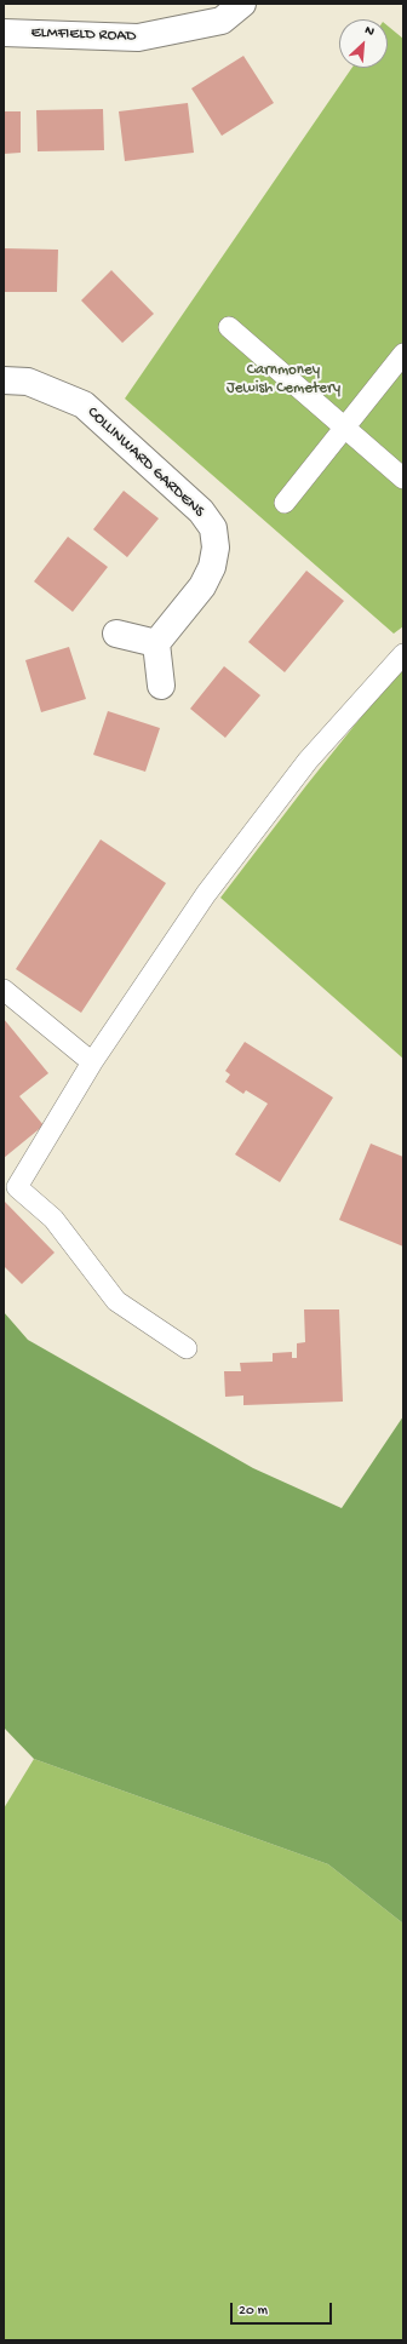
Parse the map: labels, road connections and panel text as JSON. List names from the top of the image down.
{
  "streets": {
    "street": ["ELMFIELD ROAD", "COLLINWARD GARDENS"]
  },
  "parks": ["Carnmoney Jewish Cemetery"],
  "scale_bar": "20 m",
  "north": "top right"
}
